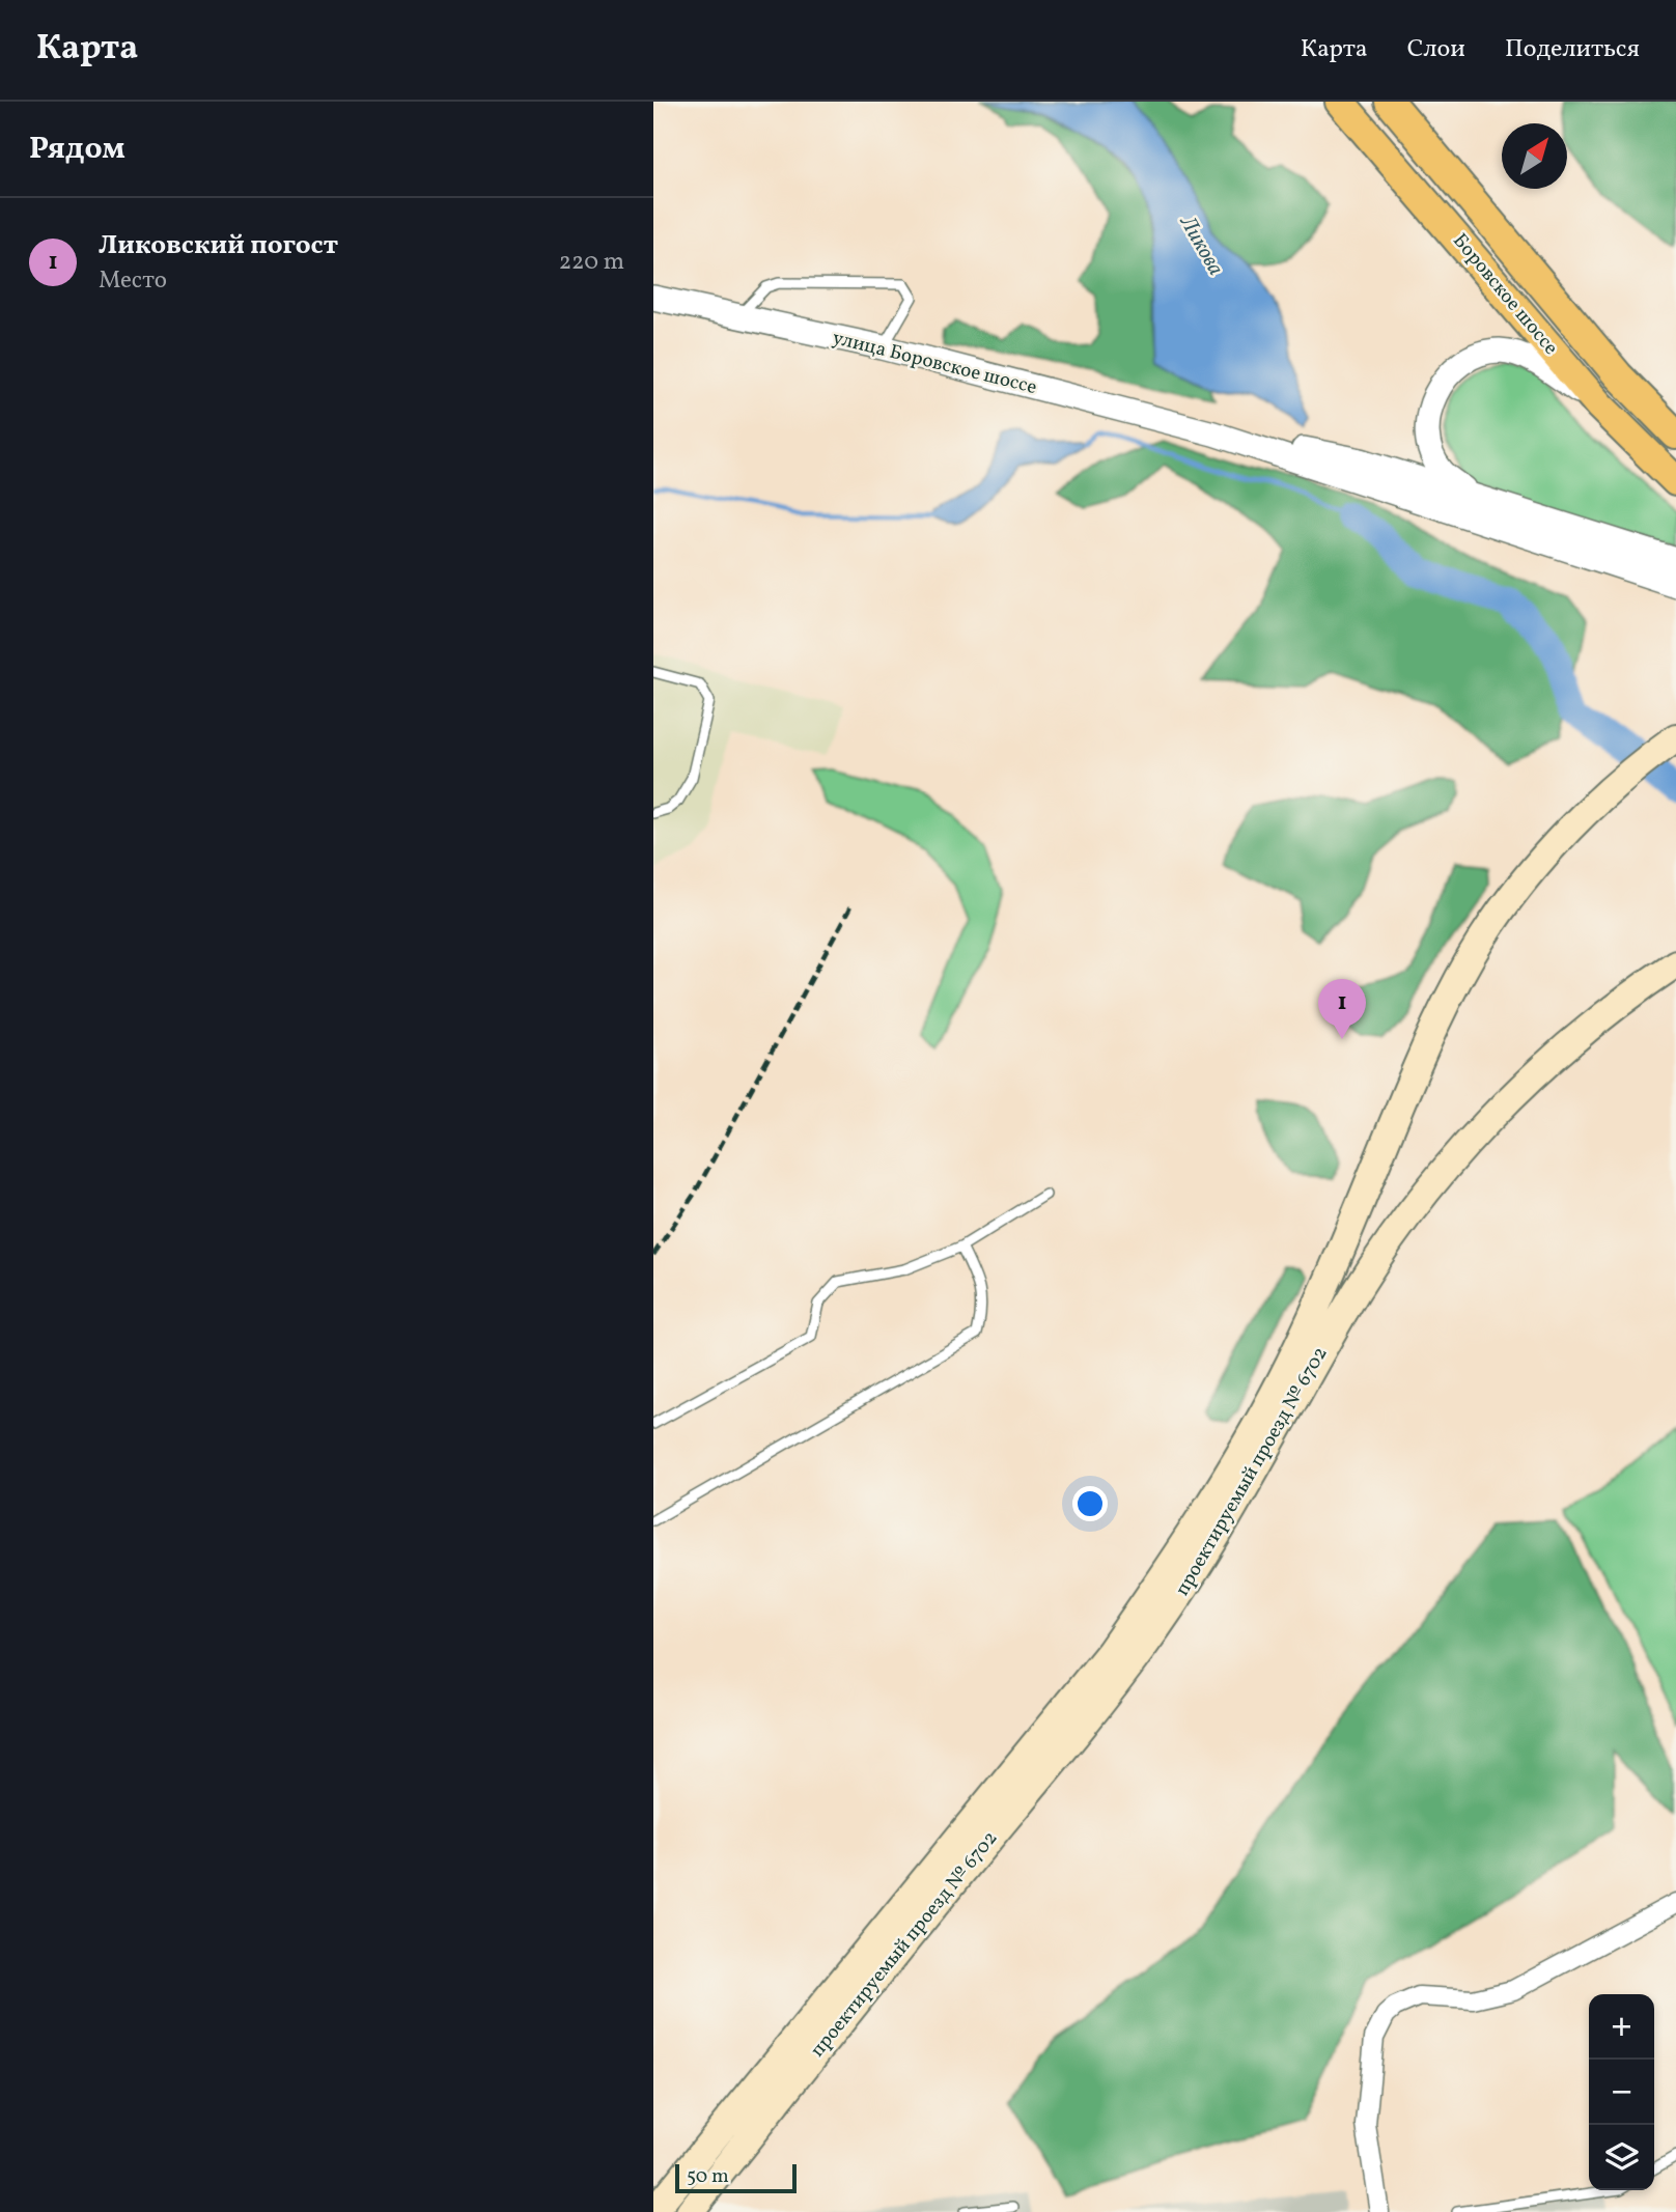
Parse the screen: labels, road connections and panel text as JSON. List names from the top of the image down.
{
  "streets": {
    "main road": ["Боровское шоссе", "проектируемый проезд № 6702"],
    "street": ["улица Боровское шоссе"]
  },
  "water": ["Ликова"],
  "scale_bar": "50 m",
  "north": "top right",
  "page": {
    "header": "Карта",
    "nav": ["Карта", "Слои", "Поделиться"],
    "heading": "Рядом",
    "list": [
      {
        "mark": "1",
        "name": "Ликовский погост",
        "note": "Место",
        "value": "220 m"
      }
    ],
    "pins": "1",
    "map_buttons": ["+", "−"],
    "scale": "50 m"
  }
}
